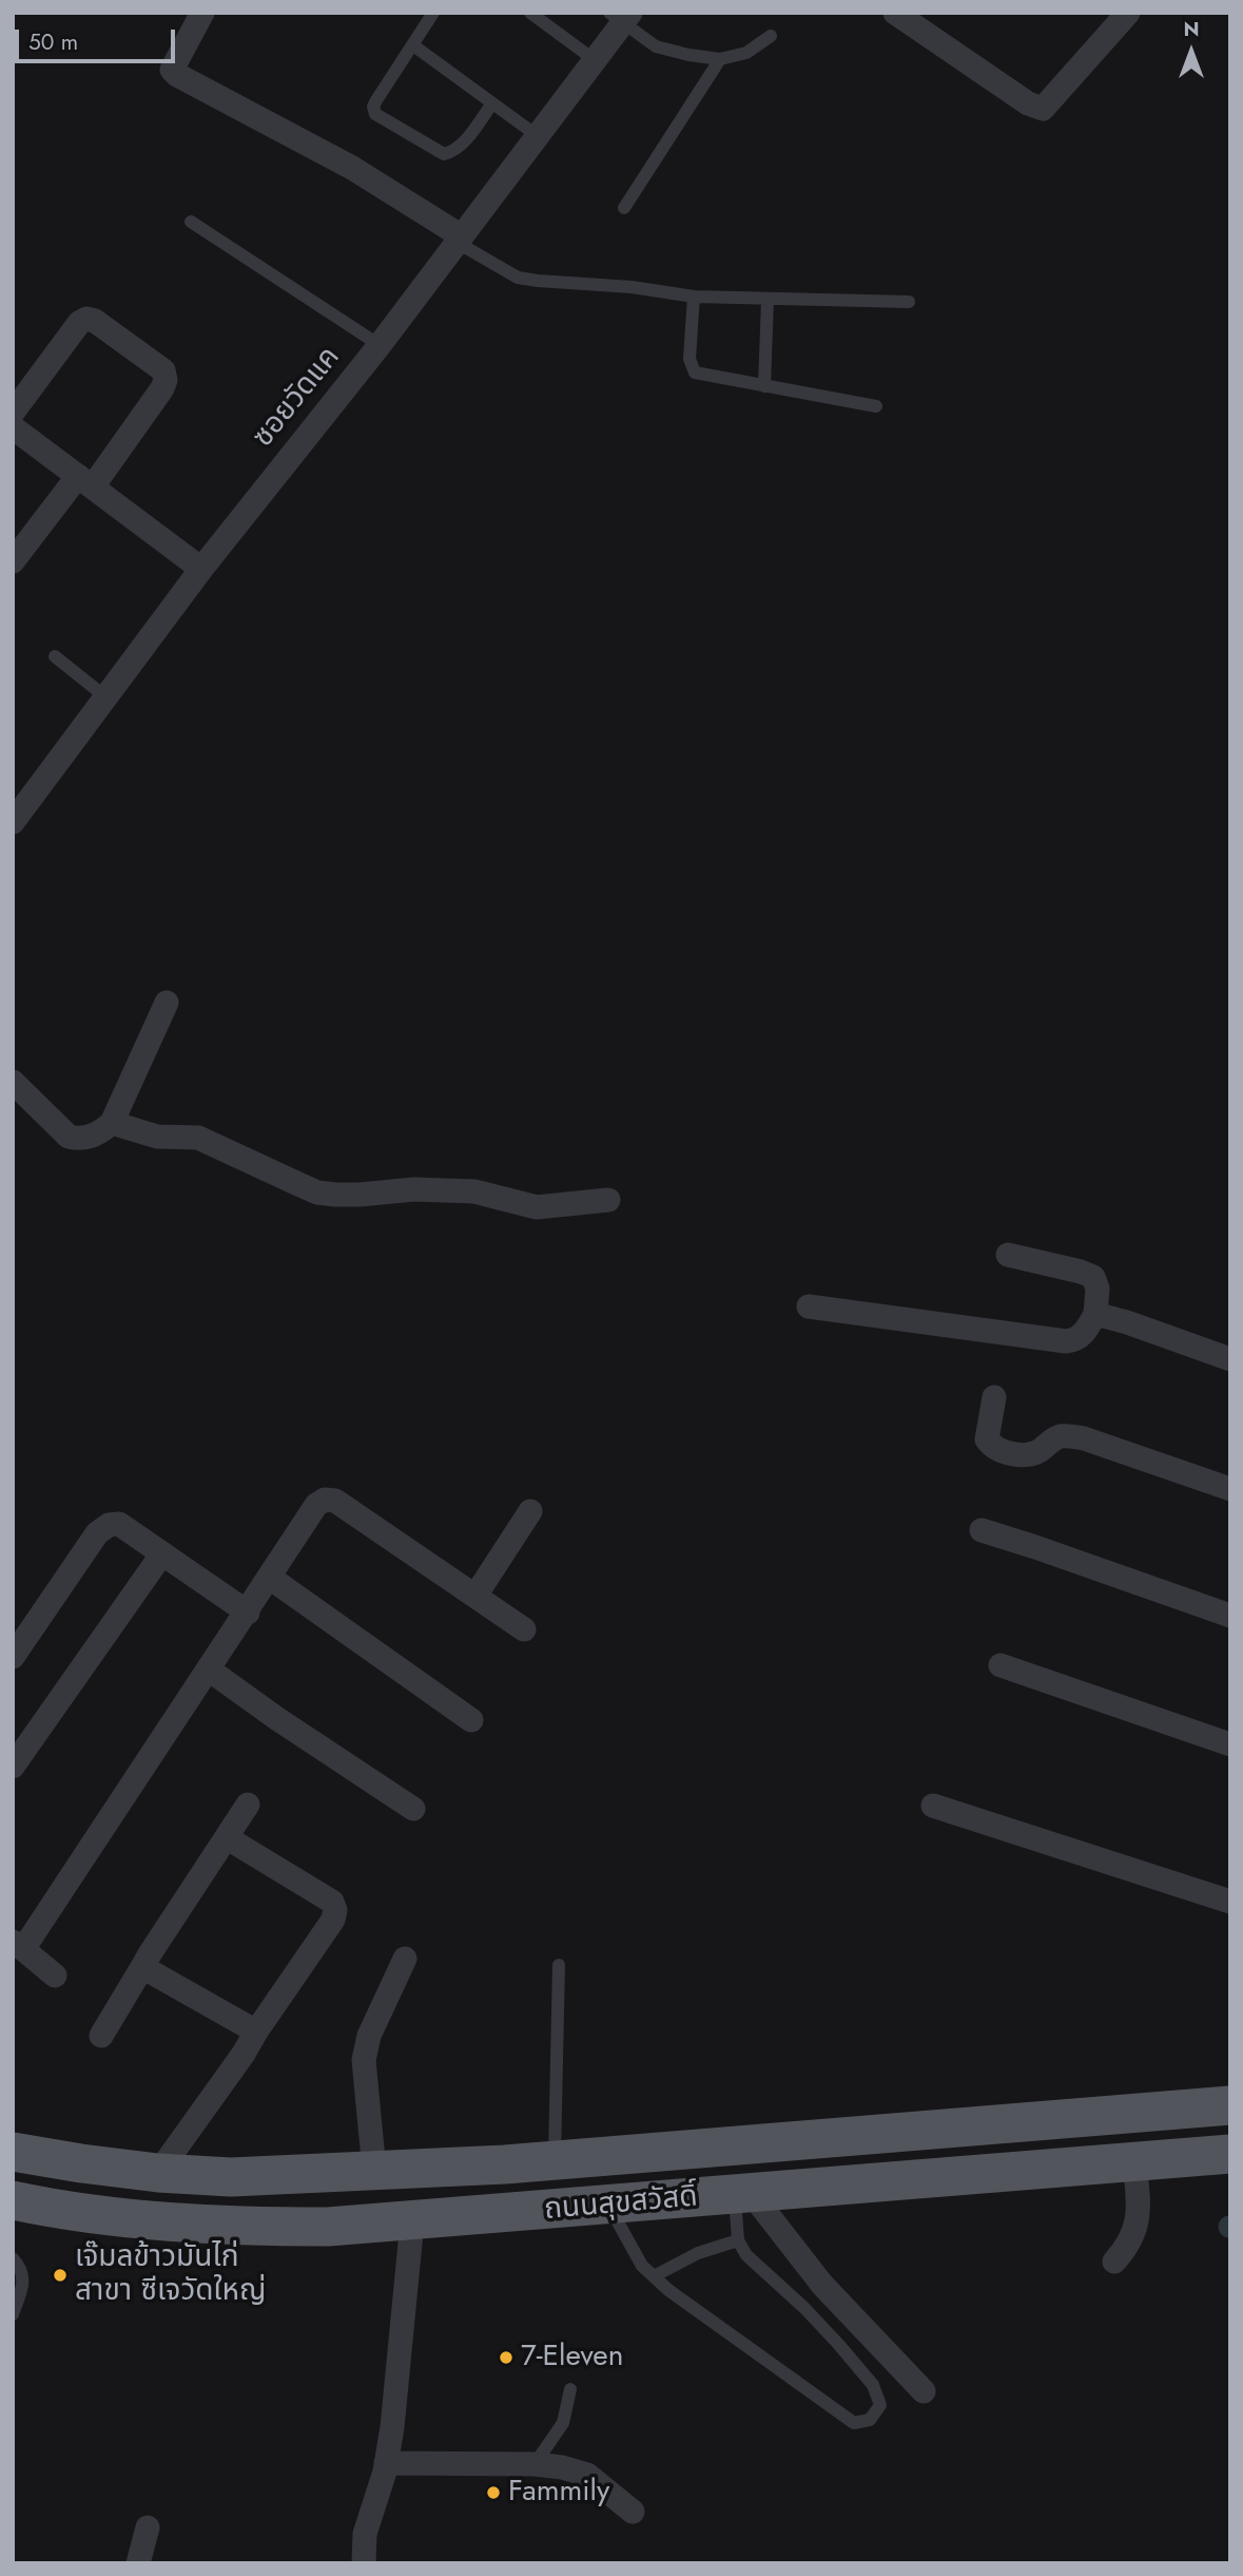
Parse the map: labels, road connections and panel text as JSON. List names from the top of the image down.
{
  "streets": {
    "main road": ["ถนนสุขสวัสดิ์"],
    "street": ["ซอยวัดแค"]
  },
  "places": ["เจ๊มลข้าวมันไก่ สาขา ซีเจวัดใหญ่", "7-Eleven", "Fammily"],
  "scale_bar": "50 m",
  "north": "top"
}
